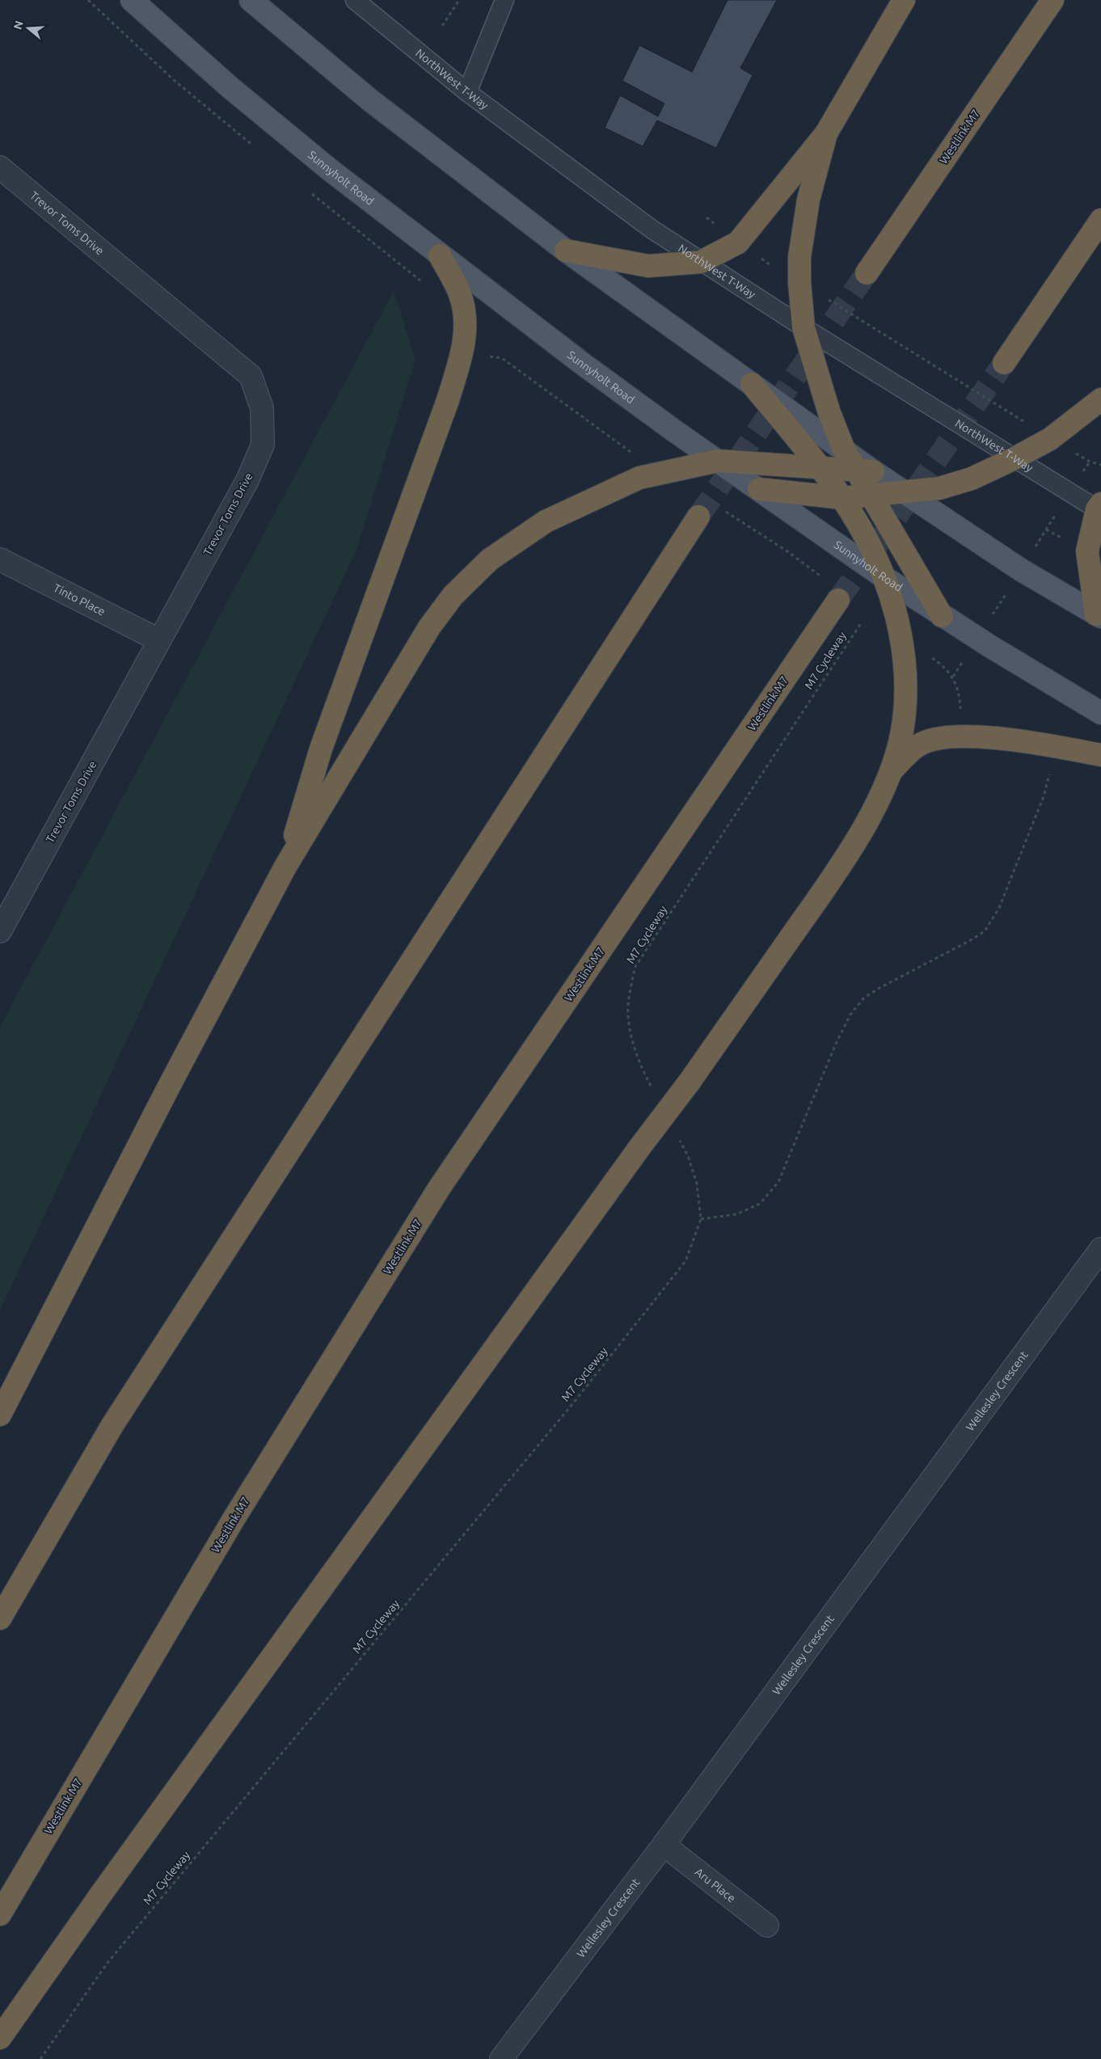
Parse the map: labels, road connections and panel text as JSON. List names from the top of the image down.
{
  "streets": {
    "highway": ["Westlink M7"],
    "main road": ["Sunnyholt Road"],
    "street": [
      "Trevor Toms Drive",
      "Tinto Place",
      "Wellesley Crescent",
      "Aru Place"
    ],
    "lane": ["NorthWest T-Way"],
    "path": ["M7 Cycleway"]
  },
  "crossings": [
    ["Trevor Toms Drive", "Tinto Place"],
    ["Wellesley Crescent", "Aru Place"]
  ],
  "north": "left"
}
